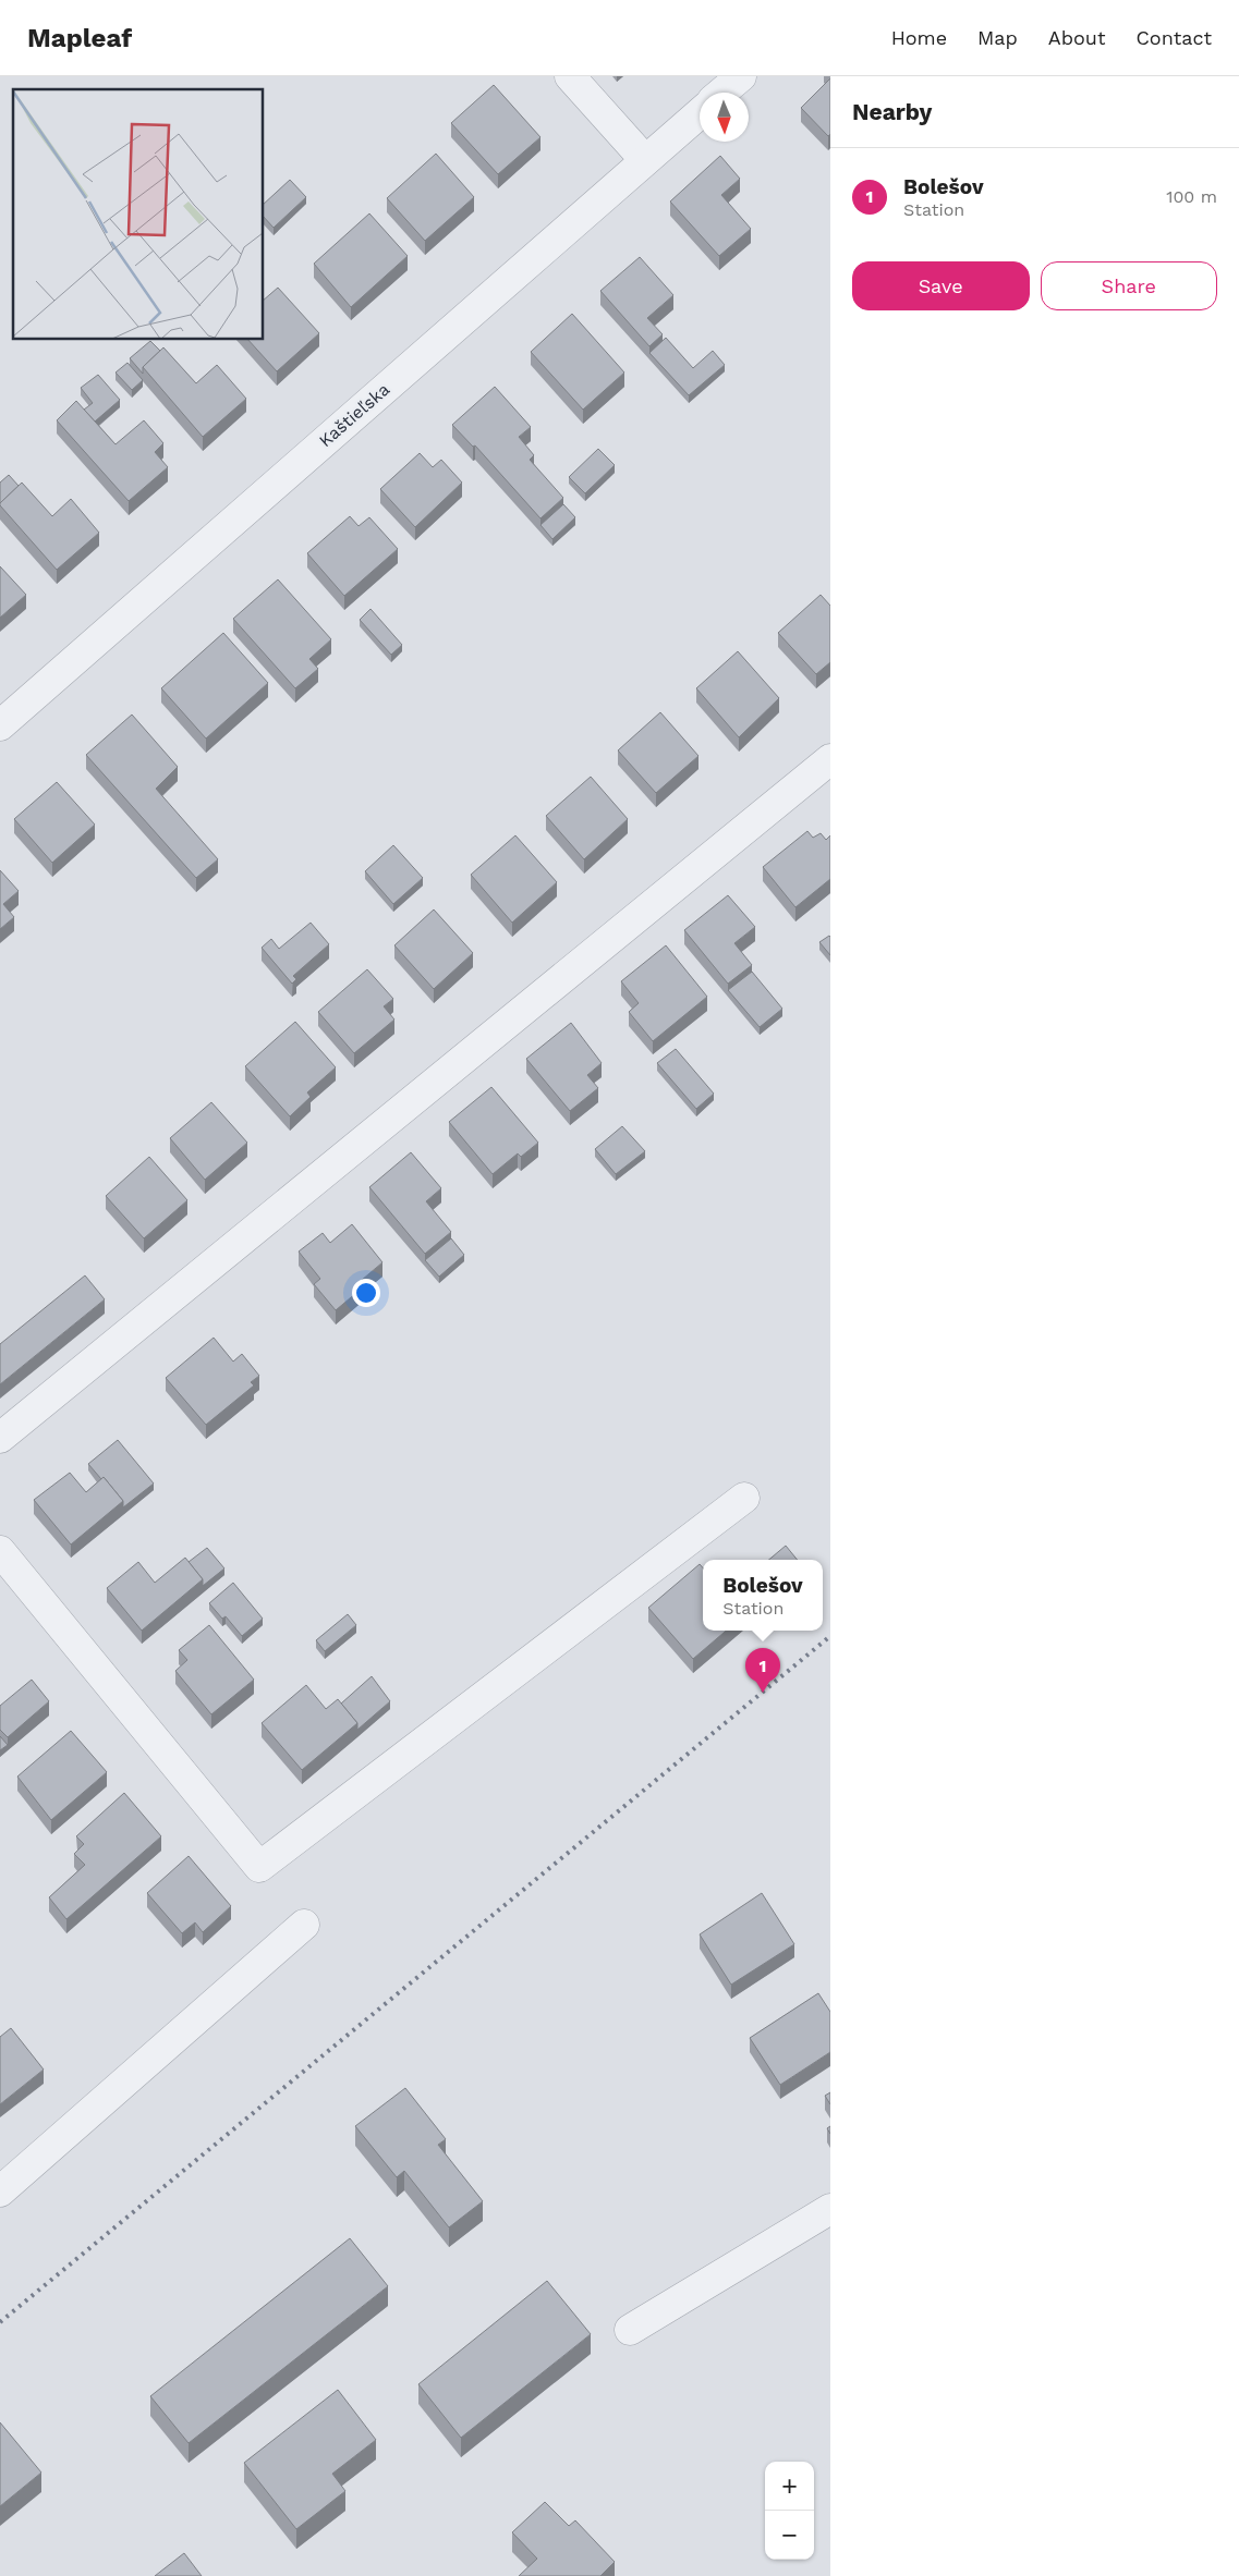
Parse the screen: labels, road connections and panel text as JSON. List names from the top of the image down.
{
  "streets": {
    "street": ["Kaštieľska"]
  },
  "north": "bottom",
  "page": {
    "header": "Mapleaf",
    "nav": [
      "Home",
      "Map",
      "About",
      "Contact"
    ],
    "heading": "Nearby",
    "list": [
      {
        "mark": "1",
        "name": "Bolešov",
        "note": "Station",
        "value": "100 m"
      }
    ],
    "buttons": ["Save", "Share"],
    "popup": ["Bolešov", "Station"],
    "pins": "1",
    "map_buttons": ["+", "−"]
  }
}
